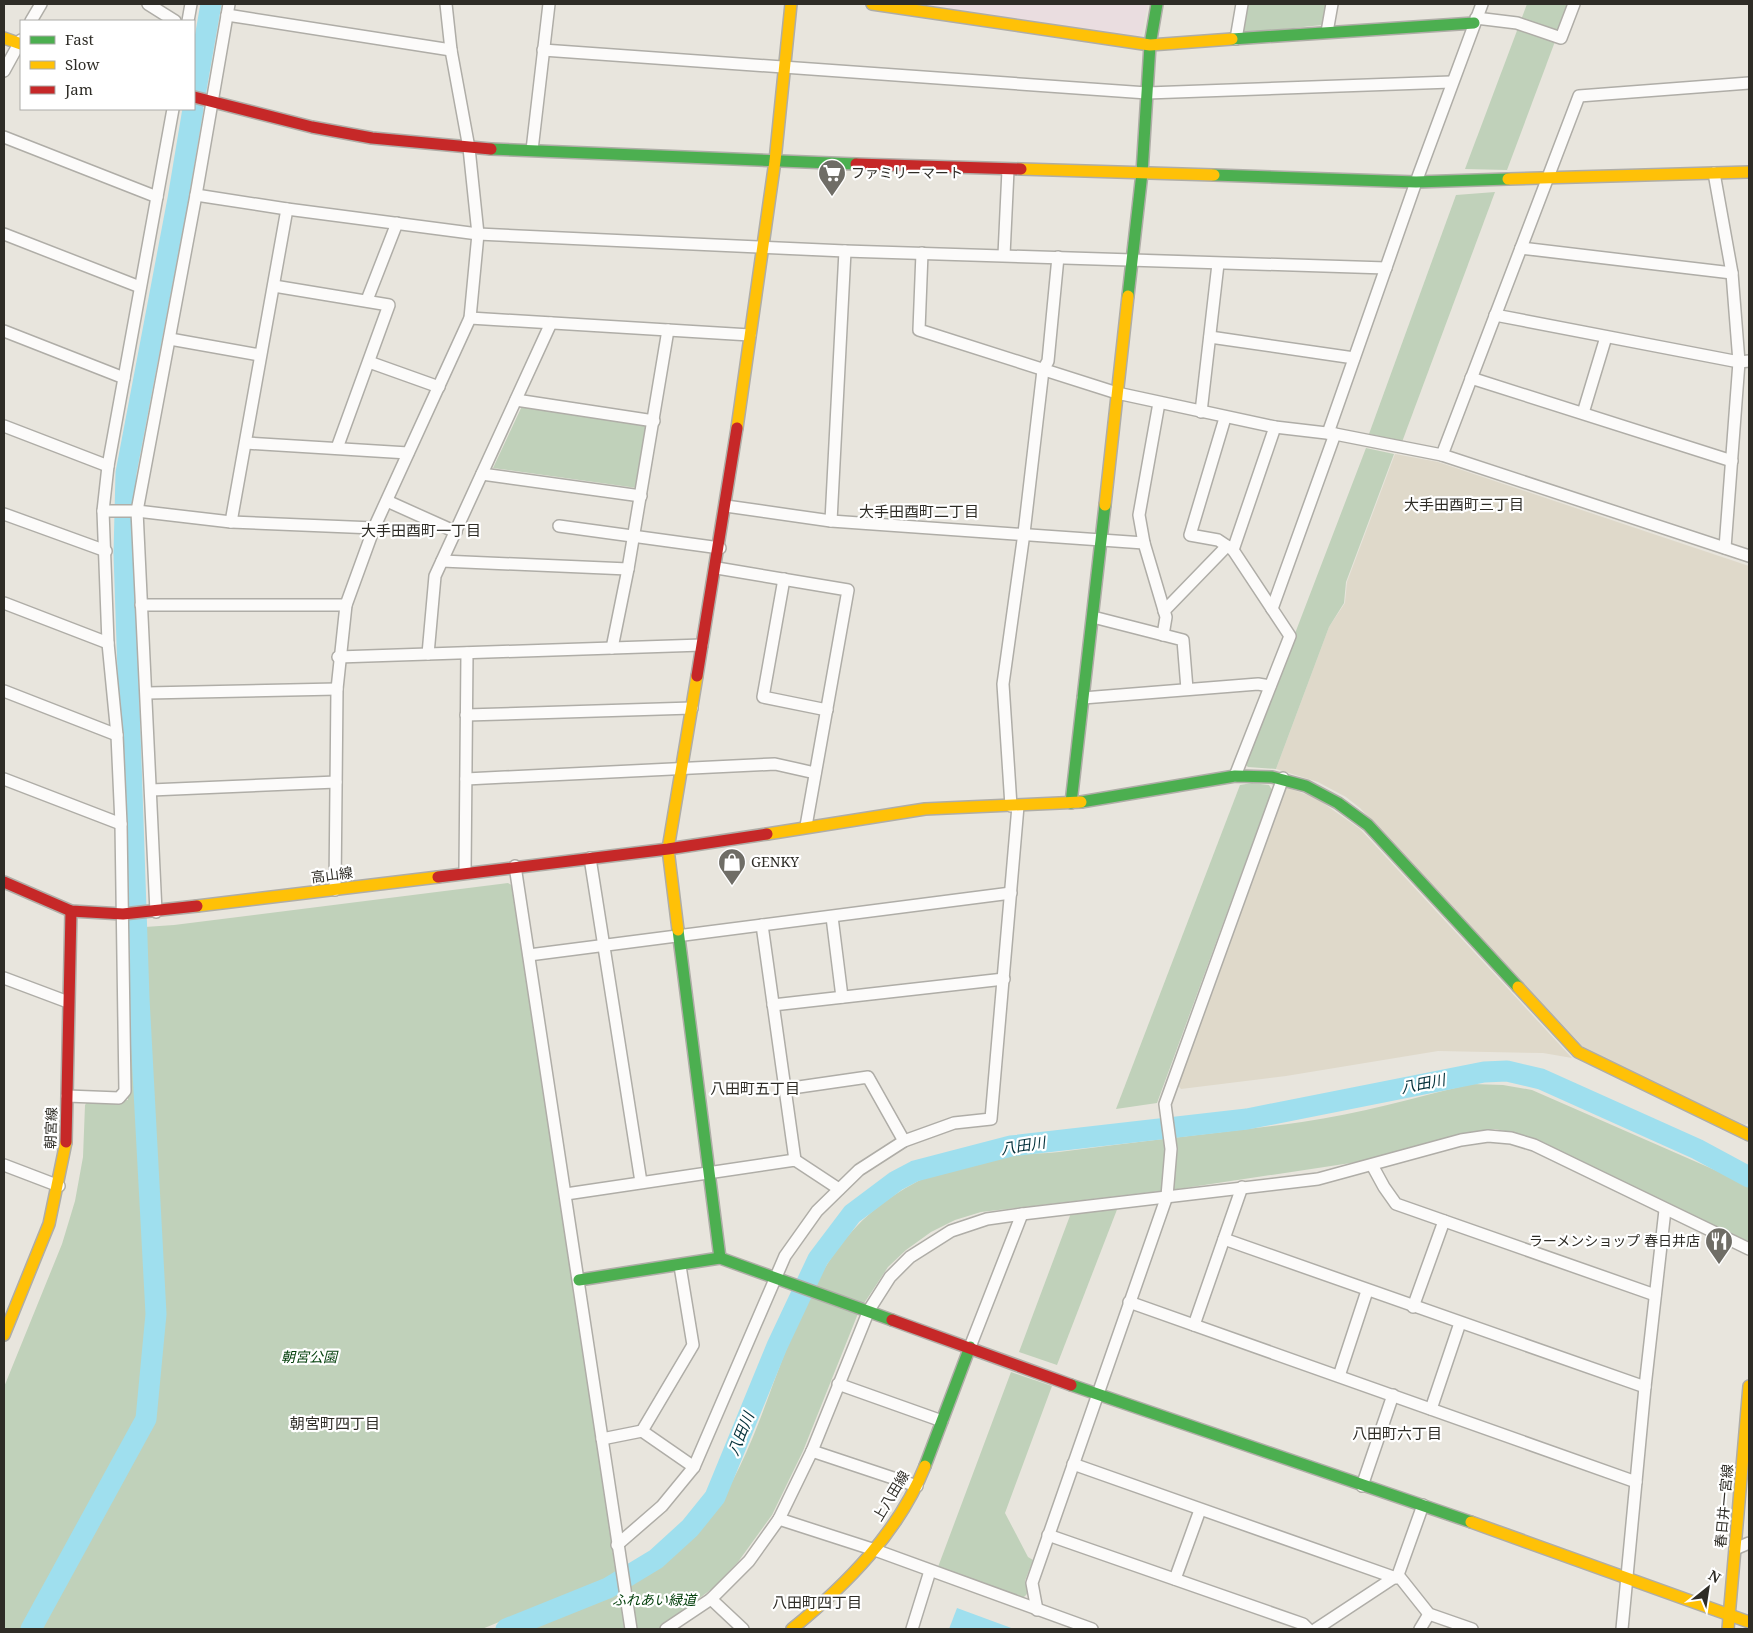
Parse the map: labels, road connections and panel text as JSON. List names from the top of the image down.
{
  "streets": {
    "street": [
      "高山線",
      "朝宮線",
      "上八田線",
      "春日井一宮線"
    ]
  },
  "crossings": [
    ["高山線", "朝宮線"]
  ],
  "districts": [
    "大手田酉町三丁目",
    "大手田酉町二丁目",
    "大手田酉町一丁目",
    "八田町五丁目",
    "朝宮町四丁目",
    "八田町六丁目",
    "八田町四丁目"
  ],
  "water": ["八田川"],
  "parks": ["朝宮公園", "ふれあい緑道"],
  "places": {
    "supermarket": ["ファミリーマート"],
    "shop": ["GENKY"],
    "restaurant": ["ラーメンショップ 春日井店"]
  },
  "legend": ["Fast", "Slow", "Jam"],
  "north": "top right"
}
